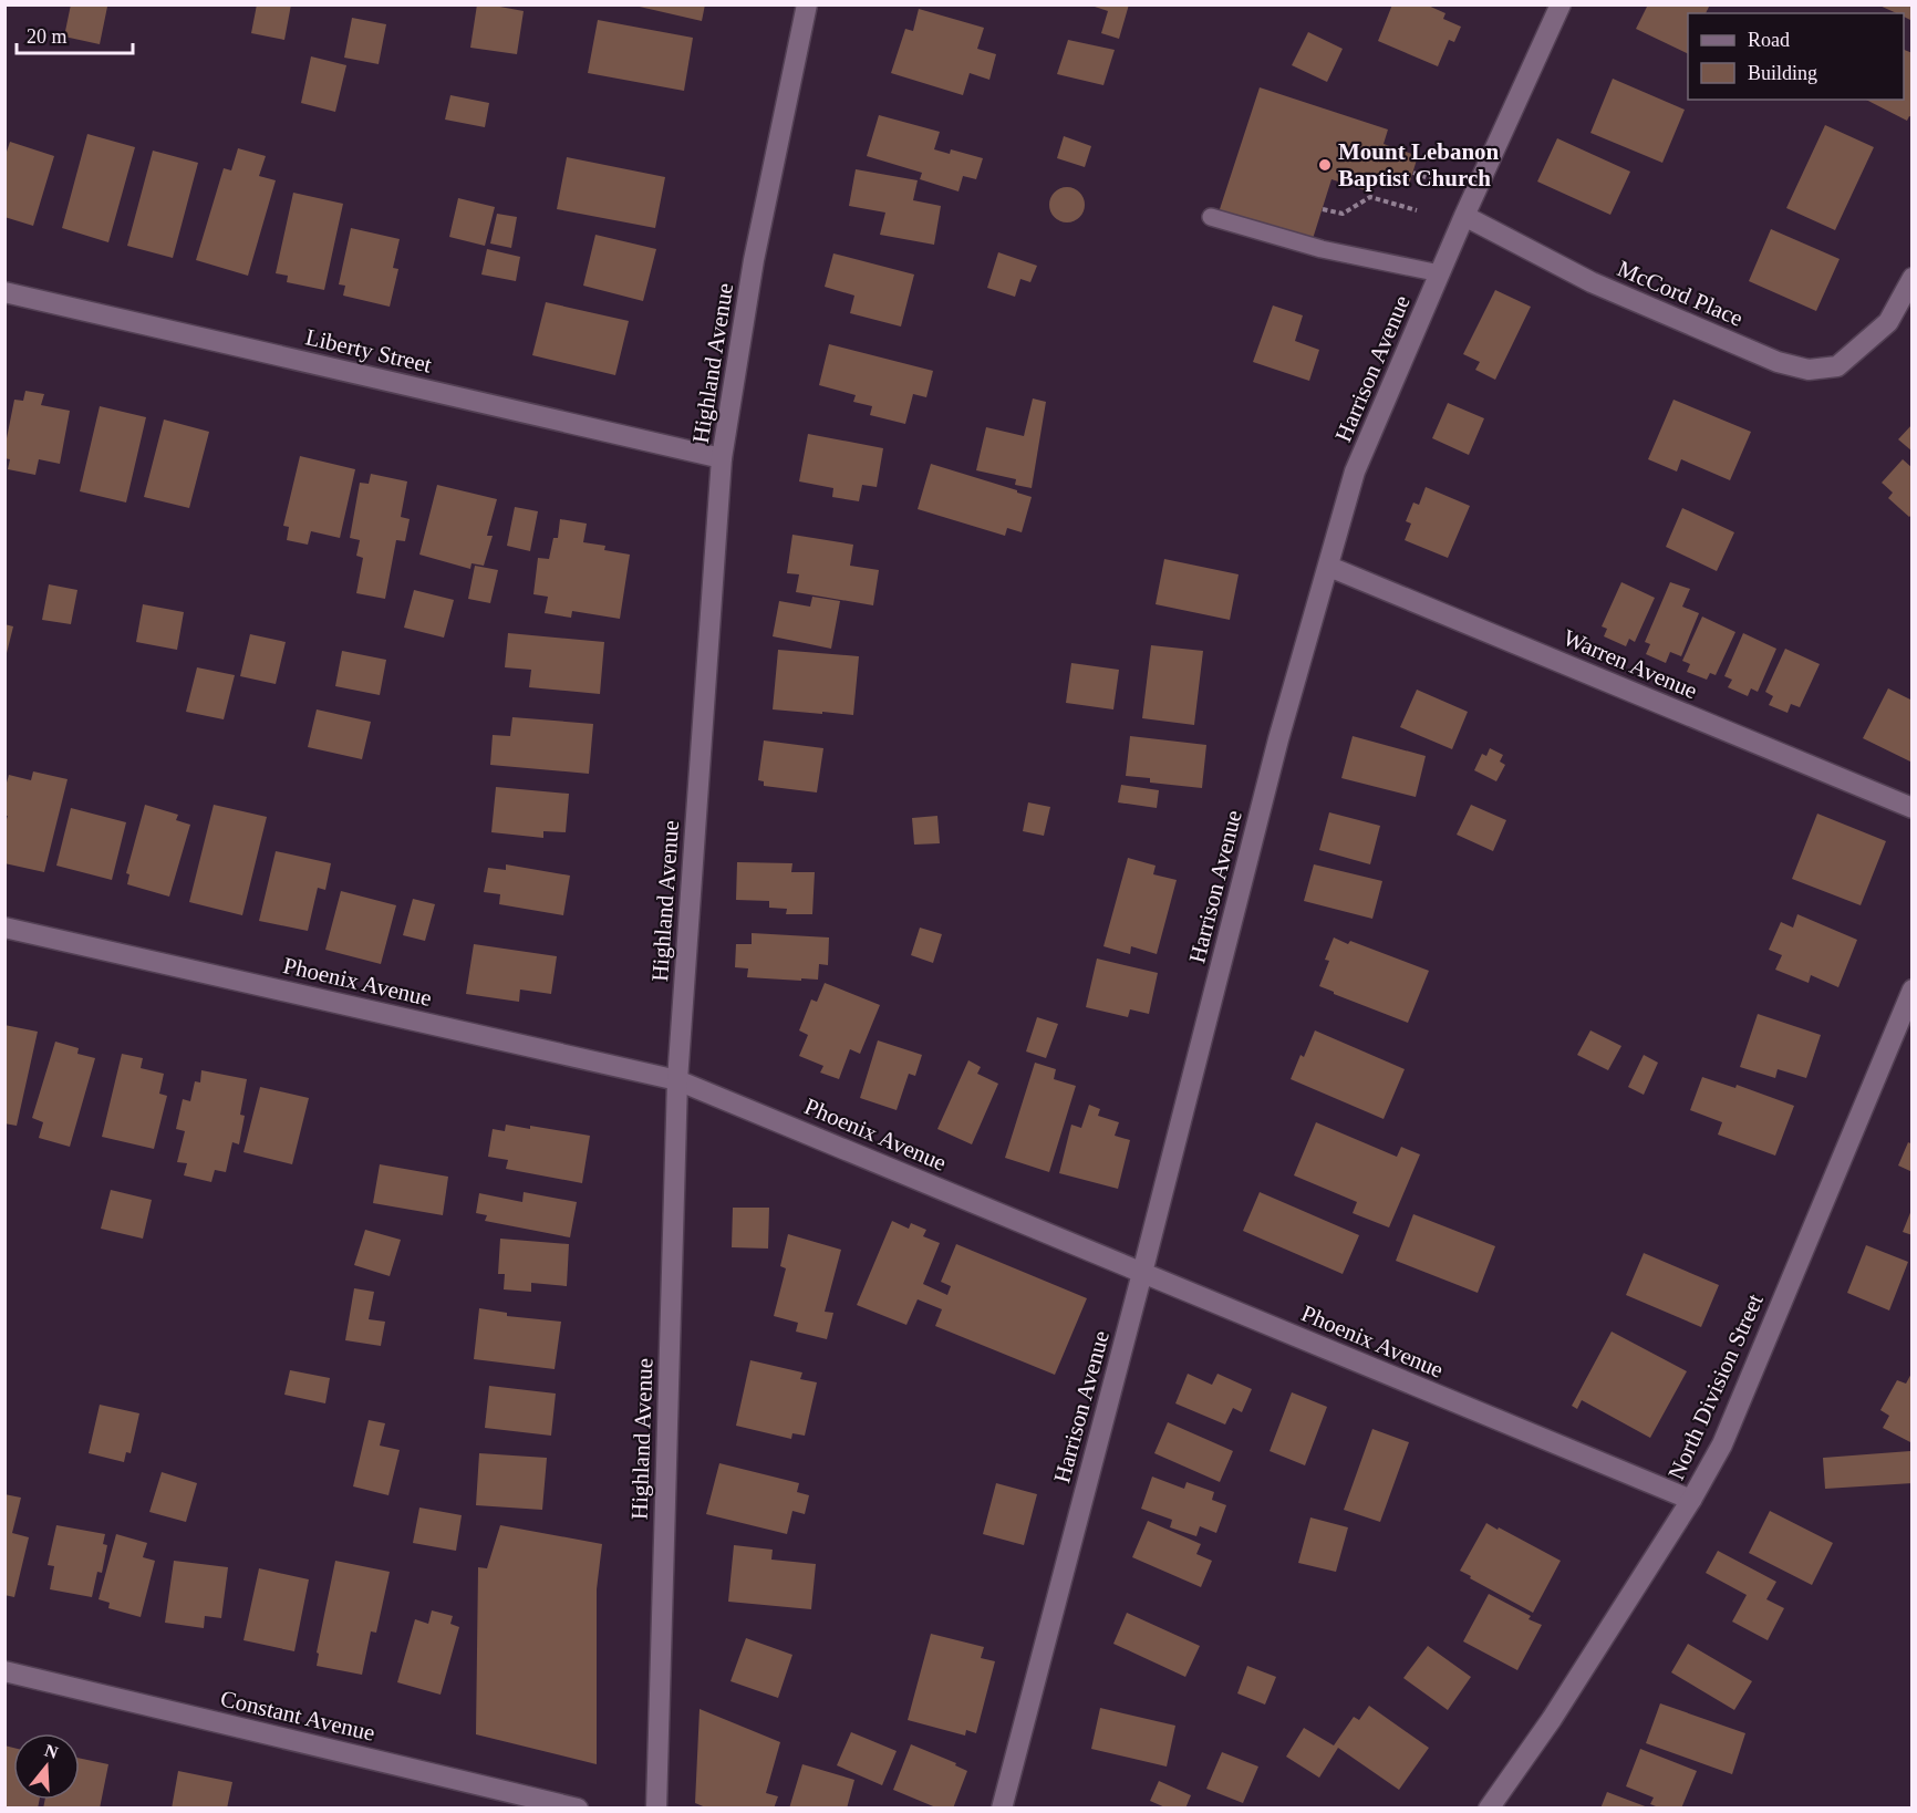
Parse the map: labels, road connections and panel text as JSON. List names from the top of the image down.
{
  "streets": {
    "street": [
      "McCord Place",
      "Liberty Street",
      "Highland Avenue",
      "Harrison Avenue",
      "Warren Avenue",
      "Phoenix Avenue",
      "North Division Street",
      "Constant Avenue"
    ]
  },
  "crossings": [
    ["McCord Place", "Harrison Avenue"],
    ["Liberty Street", "Highland Avenue"],
    ["Highland Avenue", "Phoenix Avenue"],
    ["Harrison Avenue", "Warren Avenue"],
    ["Harrison Avenue", "Phoenix Avenue"],
    ["Phoenix Avenue", "North Division Street"]
  ],
  "places": ["Mount Lebanon Baptist Church"],
  "legend": ["Road", "Building"],
  "scale_bar": "20 m",
  "north": "top"
}
